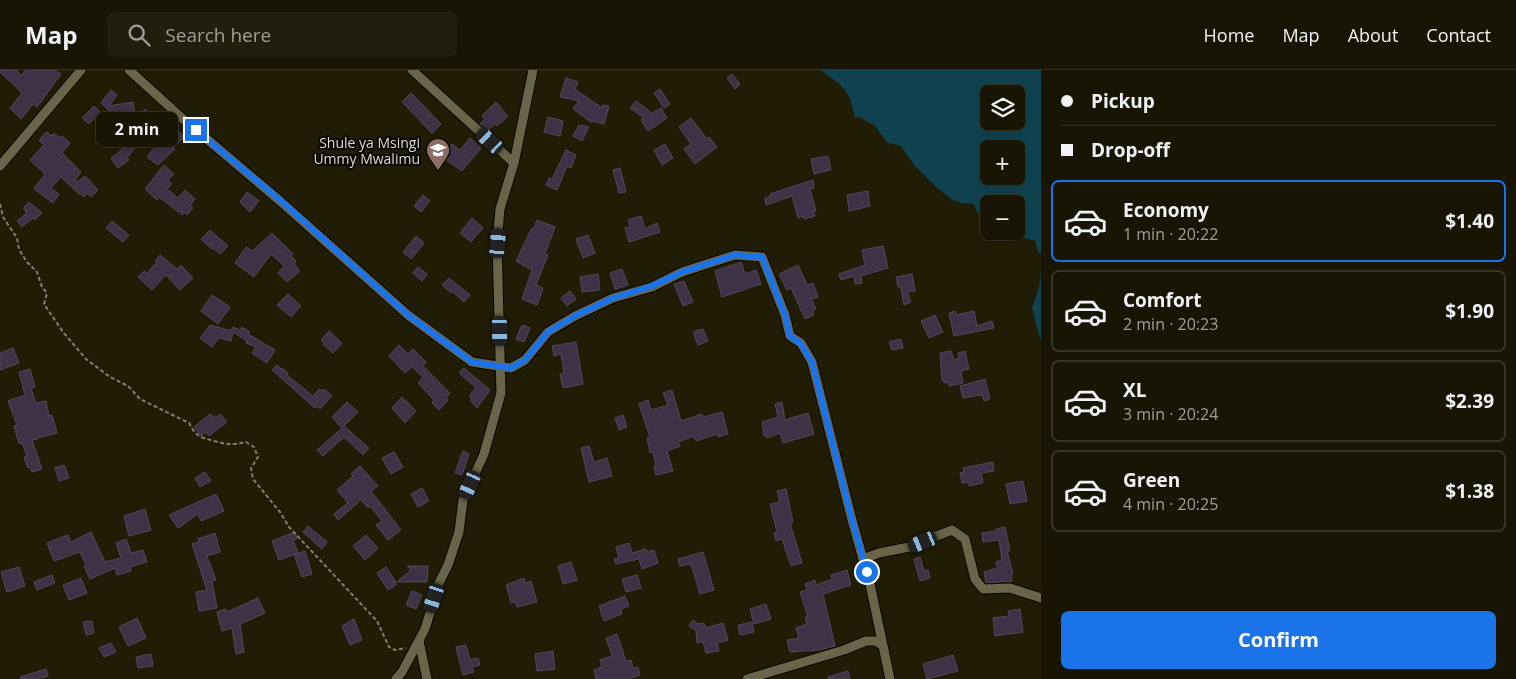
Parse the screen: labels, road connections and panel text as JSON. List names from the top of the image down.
{
  "places": {
    "school or university": ["Shule ya Msingi Ummy Mwalimu"]
  },
  "page": {
    "header": "Map",
    "search": "Search here",
    "nav": [
      "Home",
      "Map",
      "About",
      "Contact"
    ],
    "banner": ["Pickup", "Drop-off"],
    "map_buttons": ["+", "−"],
    "bubble": "2 min",
    "list": [
      {
        "name": "Economy",
        "note": "1 min · 20:22",
        "value": "$1.40"
      },
      {
        "name": "Comfort",
        "note": "2 min · 20:23",
        "value": "$1.90"
      },
      {
        "name": "XL",
        "note": "3 min · 20:24",
        "value": "$2.39"
      },
      {
        "name": "Green",
        "note": "4 min · 20:25",
        "value": "$1.38"
      }
    ],
    "buttons": "Confirm"
  }
}
